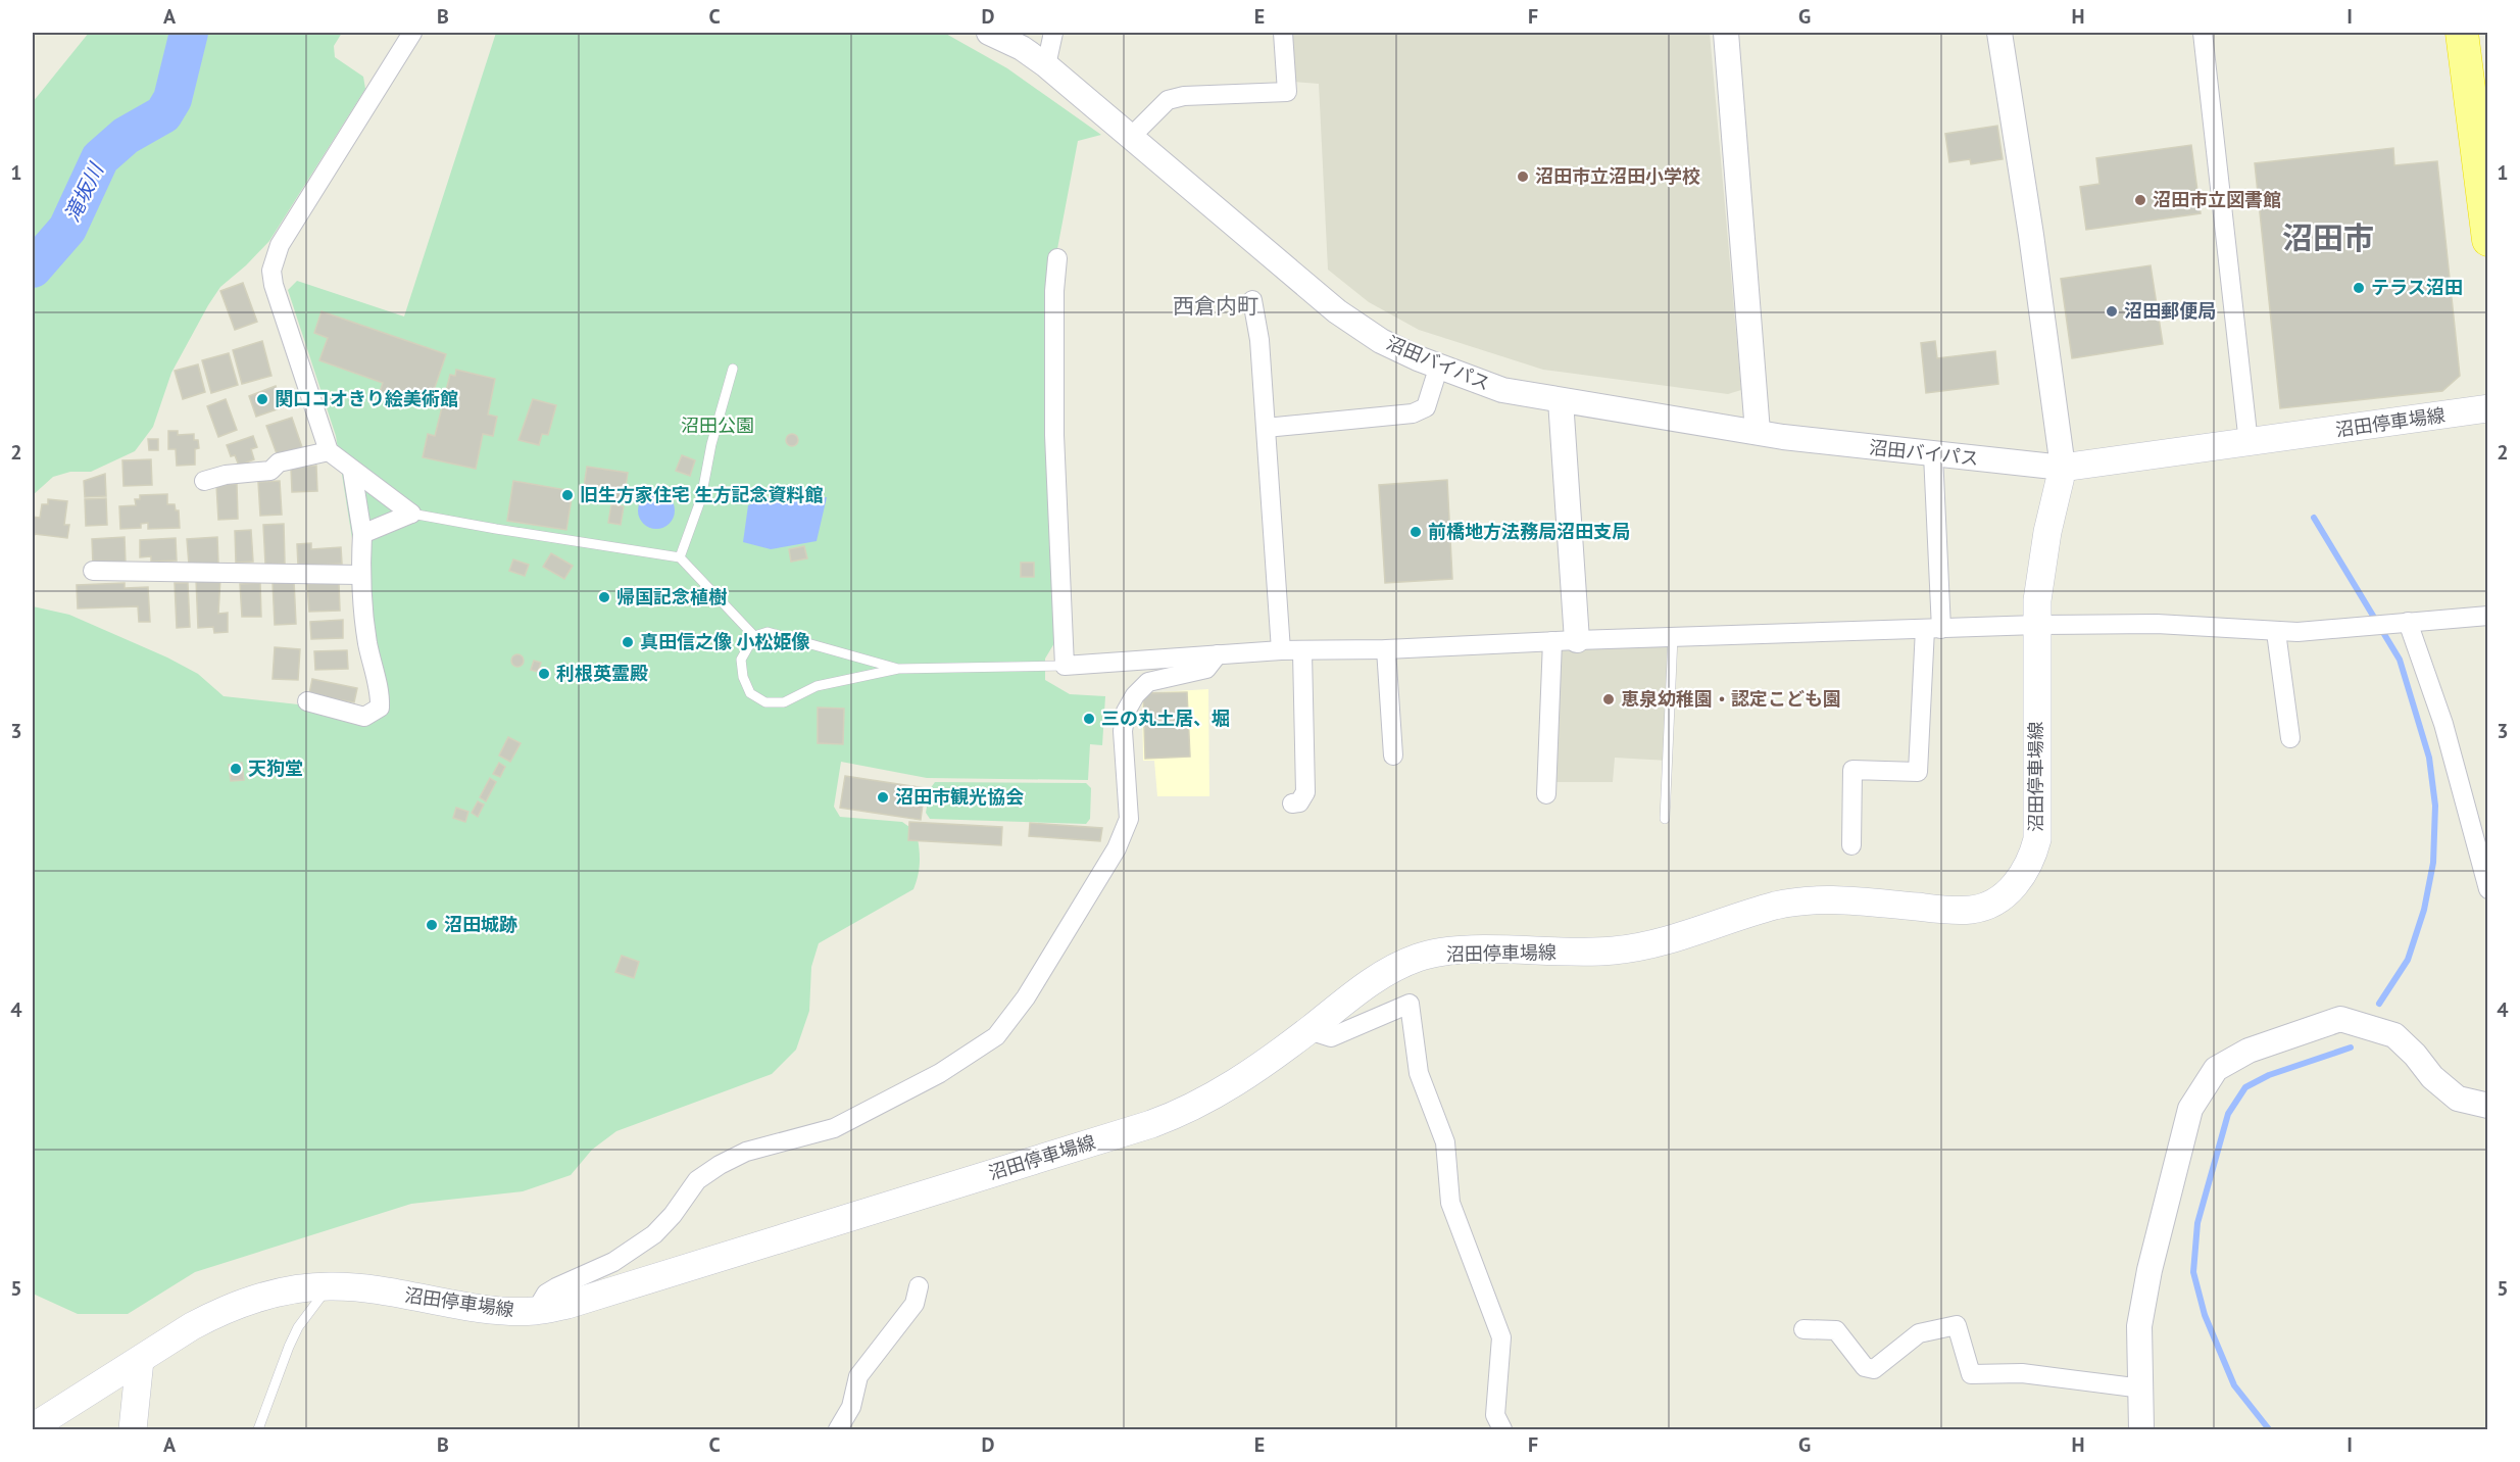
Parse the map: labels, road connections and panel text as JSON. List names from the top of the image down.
{
  "streets": {
    "main road": ["沼田停車場線"],
    "street": ["沼田バイパス"]
  },
  "crossings": [
    ["沼田バイパス", "沼田停車場線"]
  ],
  "districts": ["沼田市", "西倉内町"],
  "water": ["滝坂川"],
  "parks": ["沼田公園"],
  "places": [
    "沼田市立沼田小学校",
    "沼田市立図書館",
    "テラス沼田",
    "沼田郵便局",
    "関口コオきり絵美術館",
    "旧生方家住宅 生方記念資料館",
    "前橋地方法務局沼田支局",
    "帰国記念植樹",
    "真田信之像 小松姫像",
    "利根英霊殿",
    "恵泉幼稚園・認定こども園",
    "三の丸土居、堀",
    "天狗堂",
    "沼田市観光協会",
    "沼田城跡"
  ],
  "grid": {
    "columns": [
      "A",
      "B",
      "C",
      "D",
      "E",
      "F",
      "G",
      "H",
      "I"
    ],
    "rows": [
      "1",
      "2",
      "3",
      "4",
      "5"
    ]
  }
}
